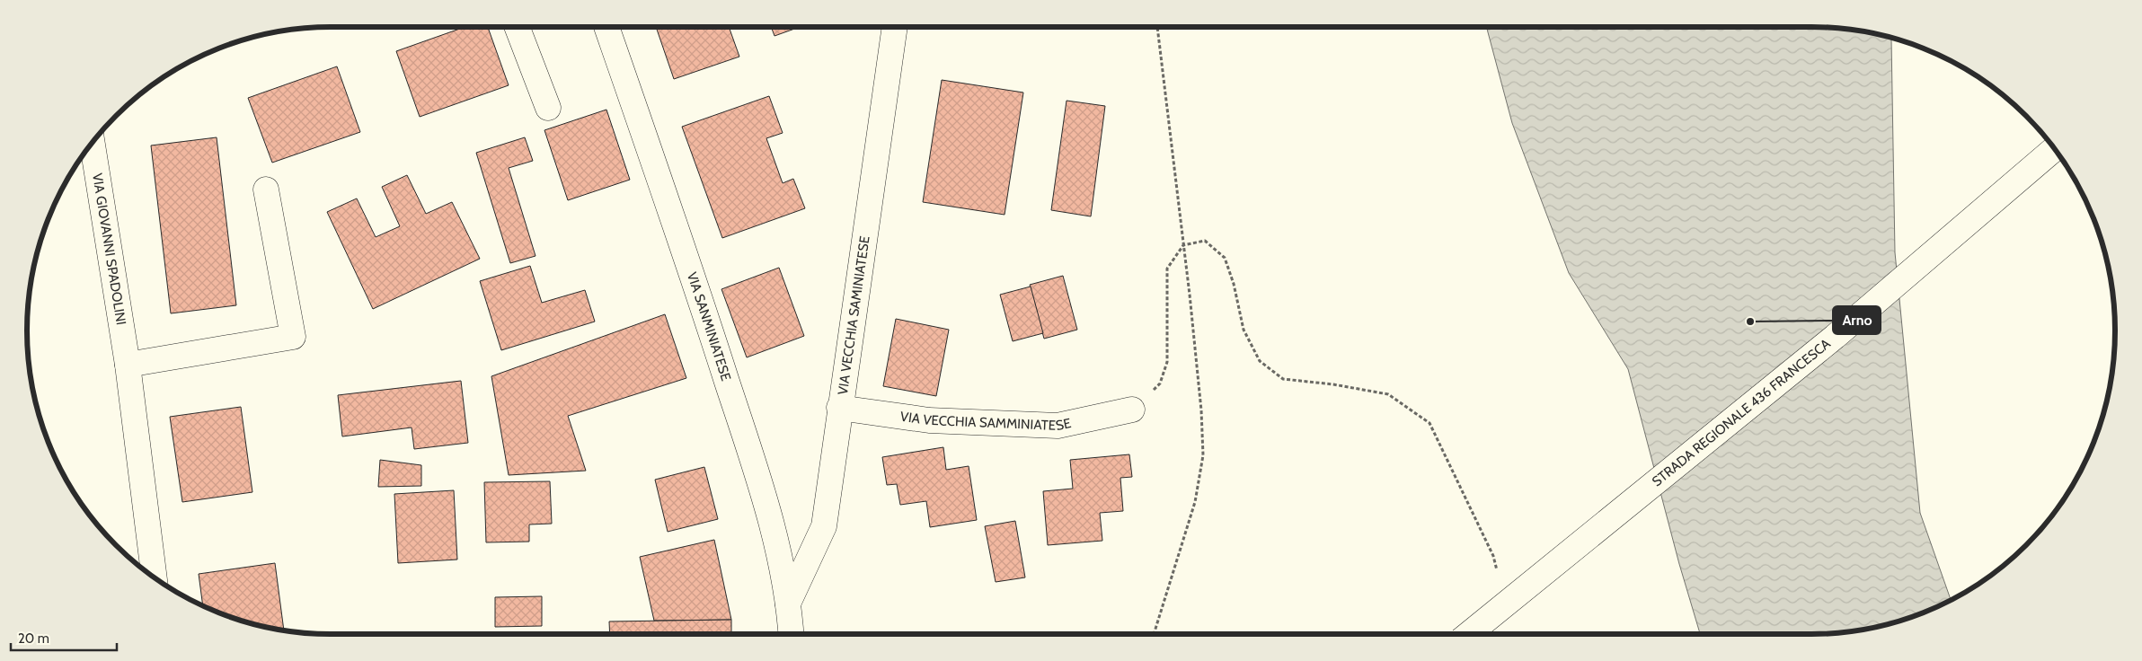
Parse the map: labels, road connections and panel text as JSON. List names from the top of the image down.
{
  "streets": {
    "street": [
      "VIA GIOVANNI SPADOLINI",
      "VIA VECCHIA SAMINIATESE",
      "VIA SANMINIATESE",
      "STRADA REGIONALE 436 FRANCESCA",
      "VIA VECCHIA SAMMINIATESE"
    ]
  },
  "crossings": [
    ["VIA VECCHIA SAMINIATESE", "VIA SANMINIATESE"],
    ["VIA VECCHIA SAMINIATESE", "VIA VECCHIA SAMMINIATESE"]
  ],
  "places": ["Arno"],
  "scale_bar": "20 m"
}
